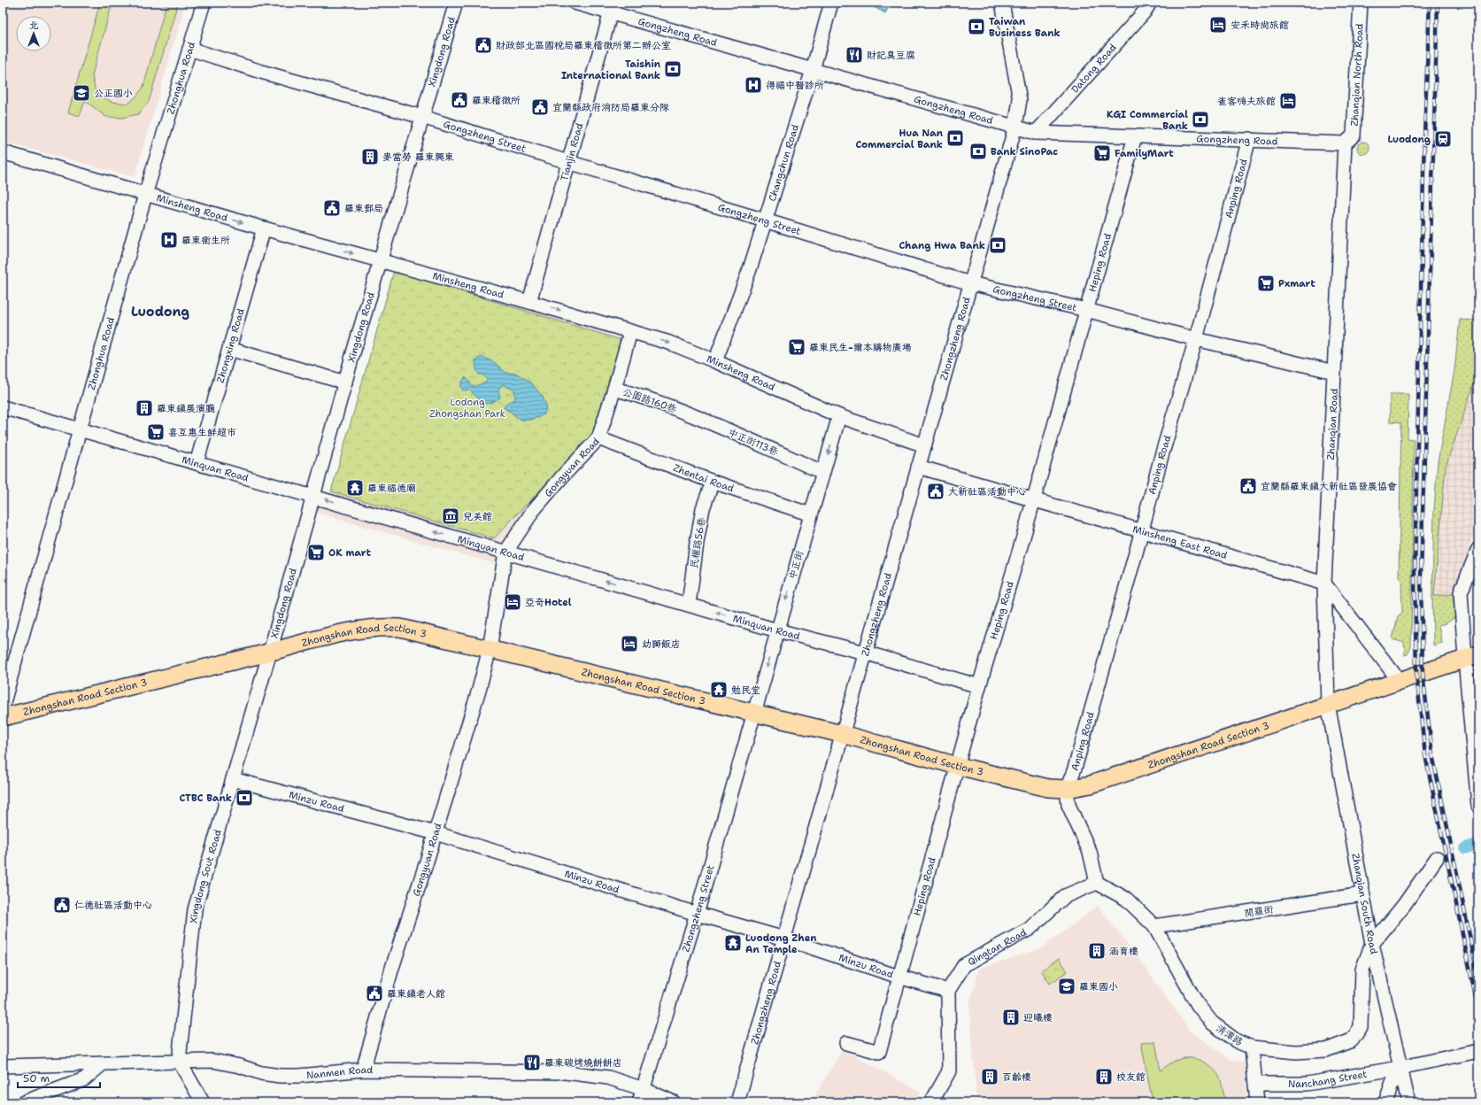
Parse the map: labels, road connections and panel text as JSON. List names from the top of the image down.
{
  "streets": {
    "main road": ["Zhongshan Road Section 3"],
    "street": [
      "Gongzheng Road",
      "Xingdong Road",
      "Datong Road",
      "Zhanqian North Road",
      "Zhonghua Road",
      "Gongzheng Street",
      "Tianjin Road",
      "Changchun Road",
      "Anping Road",
      "Minsheng Road",
      "Heping Road",
      "Zhongzheng Road",
      "Zhongxing Road",
      "公園路160巷",
      "Zhanqian Road",
      "Gongyuan Road",
      "Minquan Road",
      "Zhentai Road",
      "Minsheng East Road",
      "民權路56巷",
      "中正街",
      "Minzu Road",
      "Xingdong Sout Road",
      "Zhanqian South Road",
      "Zhongzheng Street",
      "開羅街",
      "Qingtan Road",
      "清潭路",
      "Nanmen Road",
      "Nanchang Street"
    ]
  },
  "crossings": [
    ["Gongzheng Road", "Datong Road"],
    ["Gongzheng Road", "Zhanqian North Road"],
    ["Gongzheng Road", "Tianjin Road"],
    ["Gongzheng Road", "Changchun Road"],
    ["Gongzheng Road", "Anping Road"],
    ["Gongzheng Road", "Heping Road"],
    ["Gongzheng Road", "Zhongzheng Road"],
    ["Gongzheng Road", "Zhanqian Road"],
    ["Xingdong Road", "Gongzheng Street"],
    ["Xingdong Road", "Minsheng Road"],
    ["Xingdong Road", "Minquan Road"],
    ["Xingdong Road", "Zhongshan Road Section 3"],
    ["Xingdong Road", "Xingdong Sout Road"],
    ["Zhanqian North Road", "Zhanqian Road"],
    ["Zhonghua Road", "Gongzheng Street"],
    ["Zhonghua Road", "Minsheng Road"],
    ["Zhonghua Road", "Minquan Road"],
    ["Gongzheng Street", "Tianjin Road"],
    ["Gongzheng Street", "Changchun Road"],
    ["Gongzheng Street", "Anping Road"],
    ["Gongzheng Street", "Heping Road"],
    ["Gongzheng Street", "Zhongzheng Road"],
    ["Gongzheng Street", "Zhanqian Road"],
    ["Tianjin Road", "Minsheng Road"],
    ["Changchun Road", "Minsheng Road"],
    ["Anping Road", "Minsheng East Road"],
    ["Anping Road", "Zhongshan Road Section 3"],
    ["Minsheng Road", "Zhongzheng Road"],
    ["Minsheng Road", "Zhongxing Road"],
    ["Minsheng Road", "Gongyuan Road"],
    ["Minsheng Road", "中正街"],
    ["Heping Road", "Minquan Road"],
    ["Heping Road", "Minsheng East Road"],
    ["Heping Road", "Zhongshan Road Section 3"],
    ["Heping Road", "Minzu Road"],
    ["Zhongzheng Road", "Minquan Road"],
    ["Zhongzheng Road", "Minsheng East Road"],
    ["Zhongzheng Road", "Zhongshan Road Section 3"],
    ["Zhongzheng Road", "Minzu Road"],
    ["Zhongxing Road", "Minquan Road"],
    ["公園路160巷", "Gongyuan Road"],
    ["公園路160巷", "中正街"],
    ["Zhanqian Road", "Minsheng East Road"],
    ["Zhanqian Road", "Zhongshan Road Section 3"],
    ["Zhanqian Road", "Zhanqian South Road"],
    ["Gongyuan Road", "Minquan Road"],
    ["Gongyuan Road", "Zhentai Road"],
    ["Gongyuan Road", "Zhongshan Road Section 3"],
    ["Gongyuan Road", "Minzu Road"],
    ["Gongyuan Road", "Nanmen Road"],
    ["Minquan Road", "民權路56巷"],
    ["Minquan Road", "中正街"],
    ["Zhentai Road", "民權路56巷"],
    ["Zhentai Road", "中正街"],
    ["中正街", "Zhongshan Road Section 3"],
    ["中正街", "Zhongzheng Street"],
    ["Zhongshan Road Section 3", "Xingdong Sout Road"],
    ["Zhongshan Road Section 3", "Zhanqian South Road"],
    ["Zhongshan Road Section 3", "Zhongzheng Street"],
    ["Minzu Road", "Xingdong Sout Road"],
    ["Minzu Road", "Zhongzheng Street"],
    ["Minzu Road", "Qingtan Road"],
    ["Xingdong Sout Road", "Nanmen Road"],
    ["Zhanqian South Road", "開羅街"],
    ["Zhanqian South Road", "清潭路"],
    ["Zhanqian South Road", "Nanchang Street"],
    ["Zhongzheng Street", "Nanmen Road"],
    ["開羅街", "清潭路"],
    ["Qingtan Road", "清潭路"]
  ],
  "one_way": ["Minsheng Road", "Minquan Road", "中正街"],
  "districts": ["Luodong"],
  "parks": ["Lodong Zhongshan Park"],
  "places": {
    "hotel": [
      "安禾時尚旅館",
      "雀客嗨夫旅館",
      "亞奇Hotel",
      "幼獅飯店"
    ],
    "bank": [
      "Taiwan Business Bank",
      "Taishin International Bank",
      "KGI Commercial Bank",
      "Hua Nan Commercial Bank",
      "Bank SinoPac",
      "Chang Hwa Bank",
      "CTBC Bank"
    ],
    "public building": [
      "財政部北區國稅局羅東稽徵所第二辦公室",
      "羅東稽徵所",
      "宜蘭縣政府消防局羅東分隊",
      "羅東郵局",
      "宜蘭縣羅東鎮大新社區發展協會",
      "大新社區活動中心",
      "仁德社區活動中心",
      "羅東鎮老人館"
    ],
    "restaurant": ["財記臭豆腐", "羅東碳烤燒餅餅店"],
    "hospital": ["得福中醫診所", "羅東衛生所"],
    "school or university": ["公正國小", "羅東國小"],
    "station": ["Luodong"],
    "supermarket": [
      "FamilyMart",
      "Pxmart",
      "羅東民生-爾本購物廣場",
      "喜互惠生鮮超市",
      "OK mart"
    ],
    "building": [
      "麥當勞 羅東興東",
      "羅東鎮展演廳",
      "涵育樓",
      "迎曦樓",
      "百齡樓",
      "校友館"
    ],
    "temple": ["羅東福德廟", "勉民堂", "Luodong Zhen An Temple"],
    "museum": ["兒美館"]
  },
  "scale_bar": "50 m",
  "north": "top"
}
